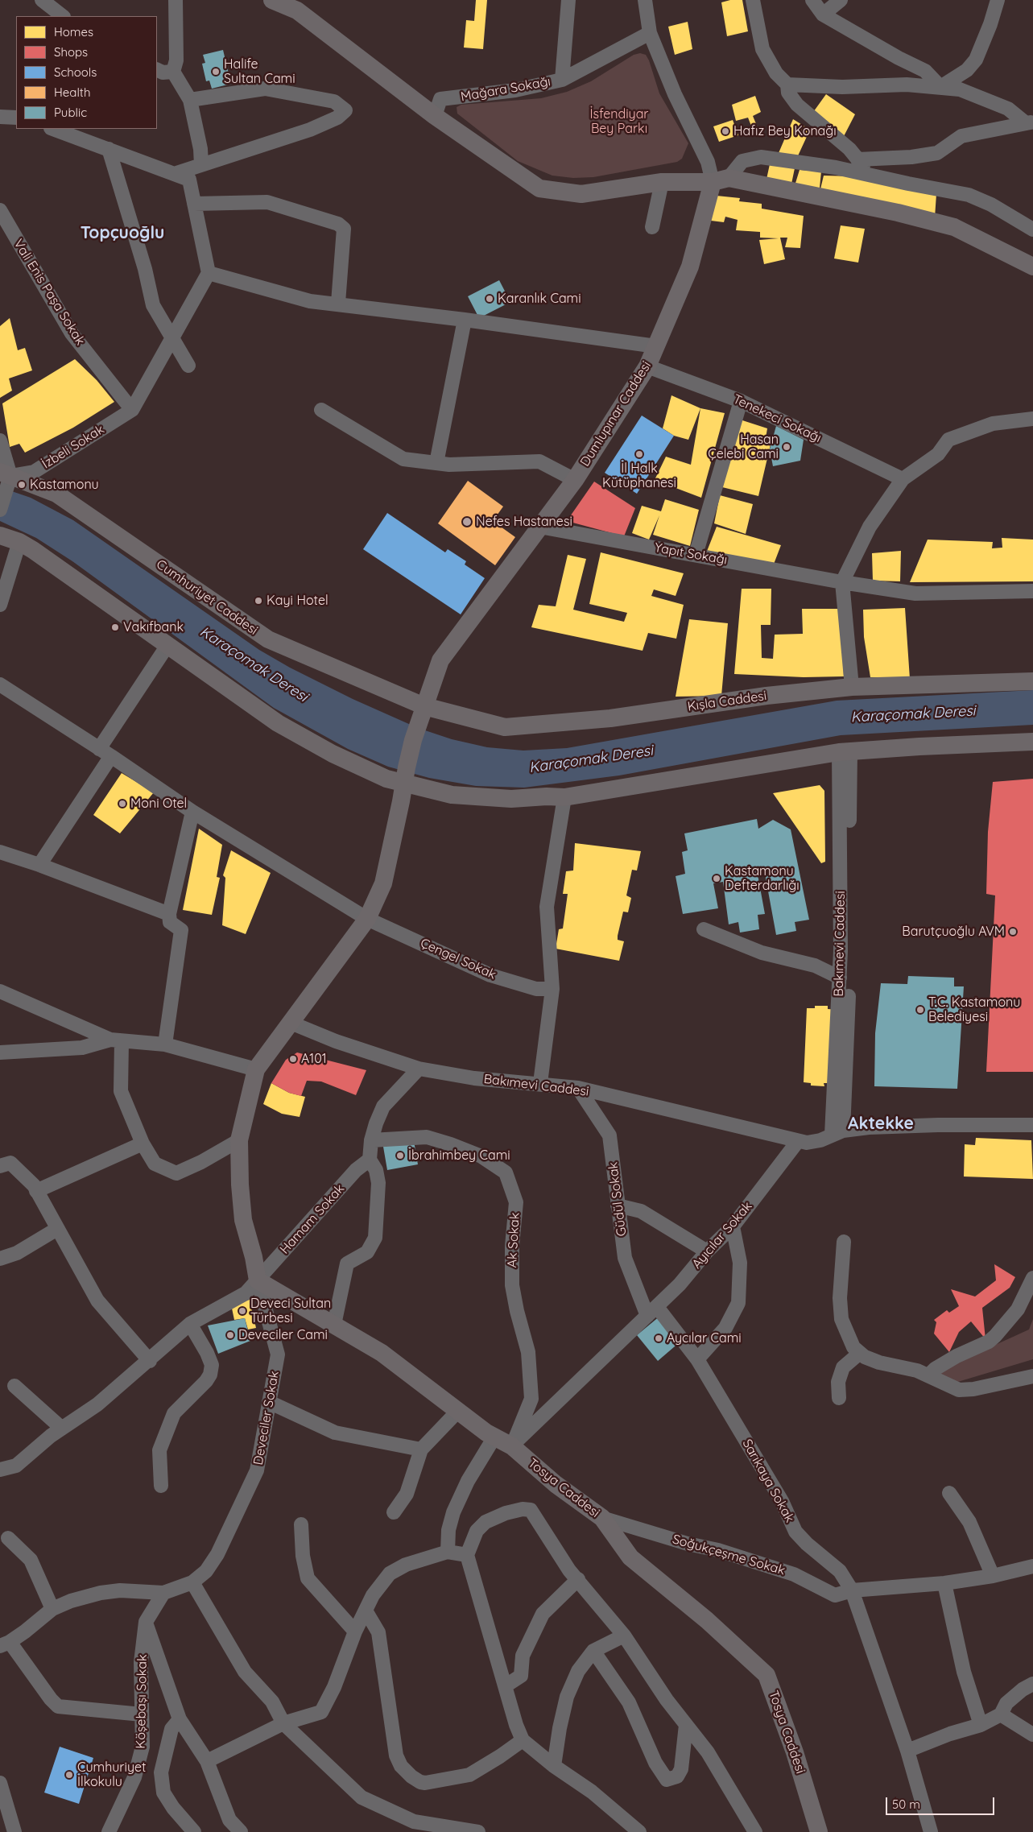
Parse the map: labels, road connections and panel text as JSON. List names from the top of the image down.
{
  "streets": {
    "main road": [
      "Dumlupınar Caddesi",
      "Cumhuriyet Caddesi",
      "Kışla Caddesi",
      "Tosya Caddesi"
    ],
    "street": [
      "Mağara Sokağı",
      "Vali Enis Paşa Sokak",
      "Tenekeci Sokağı",
      "İzbeli Sokak",
      "Yapıt Sokağı",
      "Bakımevi Caddesi",
      "Çengel Sokak",
      "Güdül Sokak",
      "Hamam Sokak",
      "Ayıcılar Sokak",
      "Ak Sokak",
      "Deveciler Sokak",
      "Sarıkaya Sokak",
      "Soğukçeşme Sokak",
      "Köşebaşı Sokak"
    ]
  },
  "crossings": [
    ["Mağara Sokağı", "Dumlupınar Caddesi"],
    ["Vali Enis Paşa Sokak", "İzbeli Sokak"],
    ["Dumlupınar Caddesi", "Tenekeci Sokağı"],
    ["Dumlupınar Caddesi", "Yapıt Sokağı"],
    ["Dumlupınar Caddesi", "Cumhuriyet Caddesi"],
    ["Dumlupınar Caddesi", "Kışla Caddesi"],
    ["Dumlupınar Caddesi", "Bakımevi Caddesi"],
    ["Dumlupınar Caddesi", "Çengel Sokak"],
    ["İzbeli Sokak", "Cumhuriyet Caddesi"],
    ["Cumhuriyet Caddesi", "Kışla Caddesi"],
    ["Bakımevi Caddesi", "Güdül Sokak"],
    ["Bakımevi Caddesi", "Ayıcılar Sokak"],
    ["Güdül Sokak", "Ayıcılar Sokak"],
    ["Hamam Sokak", "Deveciler Sokak"],
    ["Hamam Sokak", "Tosya Caddesi"],
    ["Ayıcılar Sokak", "Ak Sokak"],
    ["Ayıcılar Sokak", "Tosya Caddesi"],
    ["Ak Sokak", "Tosya Caddesi"],
    ["Deveciler Sokak", "Tosya Caddesi"],
    ["Deveciler Sokak", "Köşebaşı Sokak"],
    ["Sarıkaya Sokak", "Soğukçeşme Sokak"],
    ["Tosya Caddesi", "Soğukçeşme Sokak"]
  ],
  "districts": ["Topçuoğlu", "Aktekke"],
  "water": ["Karaçomak Deresi"],
  "parks": ["İsfendiyar Bey Parkı"],
  "places": [
    "Halife Sultan Cami",
    "Hafız Bey Konağı",
    "Karanlık Cami",
    "Hasan Çelebi Cami",
    "İl Halk Kütüphanesi",
    "Kastamonu",
    "Nefes Hastanesi",
    "Kayi Hotel",
    "Vakıfbank",
    "Moni Otel",
    "Kastamonu Defterdarlığı",
    "Barutçuoğlu AVM",
    "T.C. Kastamonu Belediyesi",
    "A101",
    "İbrahimbey Cami",
    "Deveci Sultan Türbesi",
    "Deveciler Cami",
    "Aycılar Cami",
    "Cumhuriyet İlkokulu"
  ],
  "legend": [
    "Homes",
    "Shops",
    "Schools",
    "Health",
    "Public"
  ],
  "scale_bar": "50 m"
}
